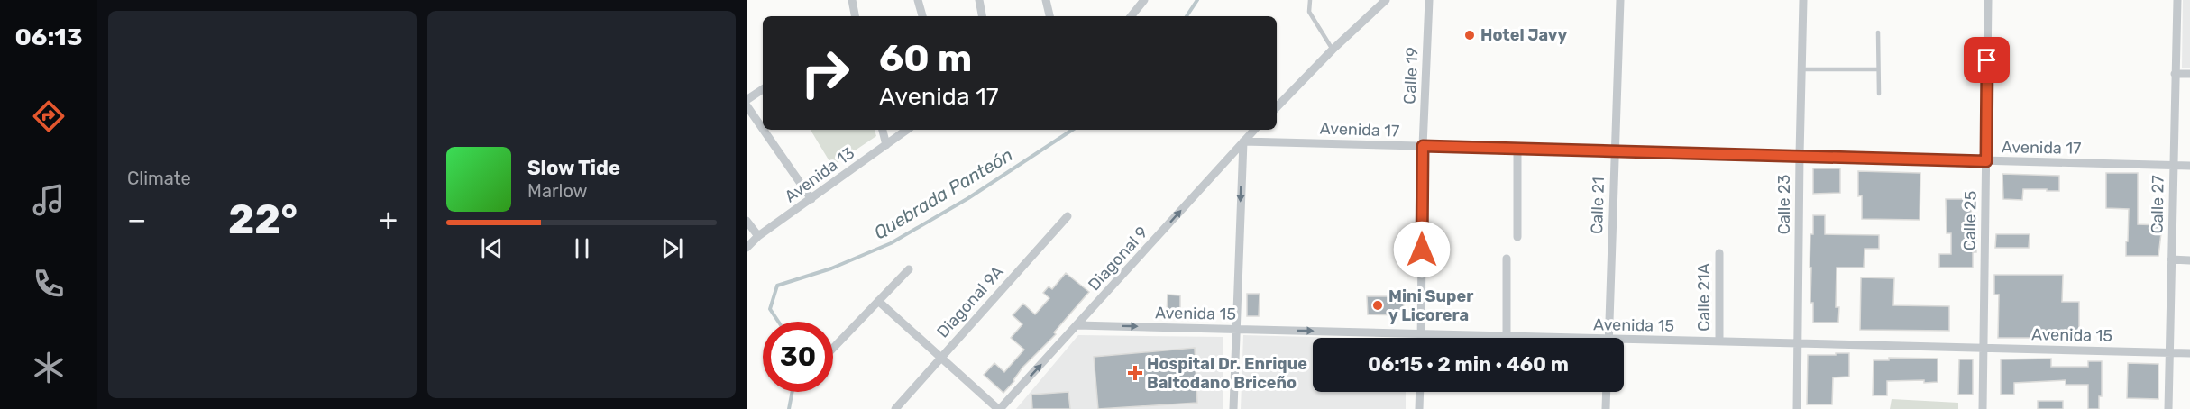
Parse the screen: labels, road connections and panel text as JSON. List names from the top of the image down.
{
  "streets": {
    "street": [
      "Calle 19",
      "Avenida 17",
      "Avenida 13",
      "Calle 23",
      "Calle 27",
      "Calle 21",
      "Calle 25",
      "Diagonal 9",
      "Calle 21A",
      "Diagonal 9A",
      "Avenida 15"
    ]
  },
  "crossings": [
    ["Calle 19", "Avenida 17"],
    ["Calle 19", "Avenida 15"],
    ["Avenida 17", "Calle 23"],
    ["Avenida 17", "Calle 27"],
    ["Avenida 17", "Calle 21"],
    ["Avenida 17", "Calle 25"],
    ["Avenida 17", "Diagonal 9"],
    ["Calle 23", "Avenida 15"],
    ["Calle 27", "Avenida 15"],
    ["Calle 25", "Avenida 15"],
    ["Diagonal 9", "Avenida 15"],
    ["Calle 21A", "Avenida 15"]
  ],
  "one_way": ["Diagonal 9"],
  "water": ["Quebrada Panteón"],
  "places": {
    "other": ["Hotel Javy", "Mini Super y Licorera"],
    "health": ["Hospital Dr. Enrique Baltodano Briceño"]
  },
  "page": {
    "tabs": "06:13",
    "tile": "Climate",
    "turn": ["60 m", "Avenida 17"],
    "song": ["Slow Tide", "Marlow"],
    "heat": ["−", "22°", "+"],
    "limit": "30",
    "trip": "06:15 · 2 min · 460 m"
  }
}
